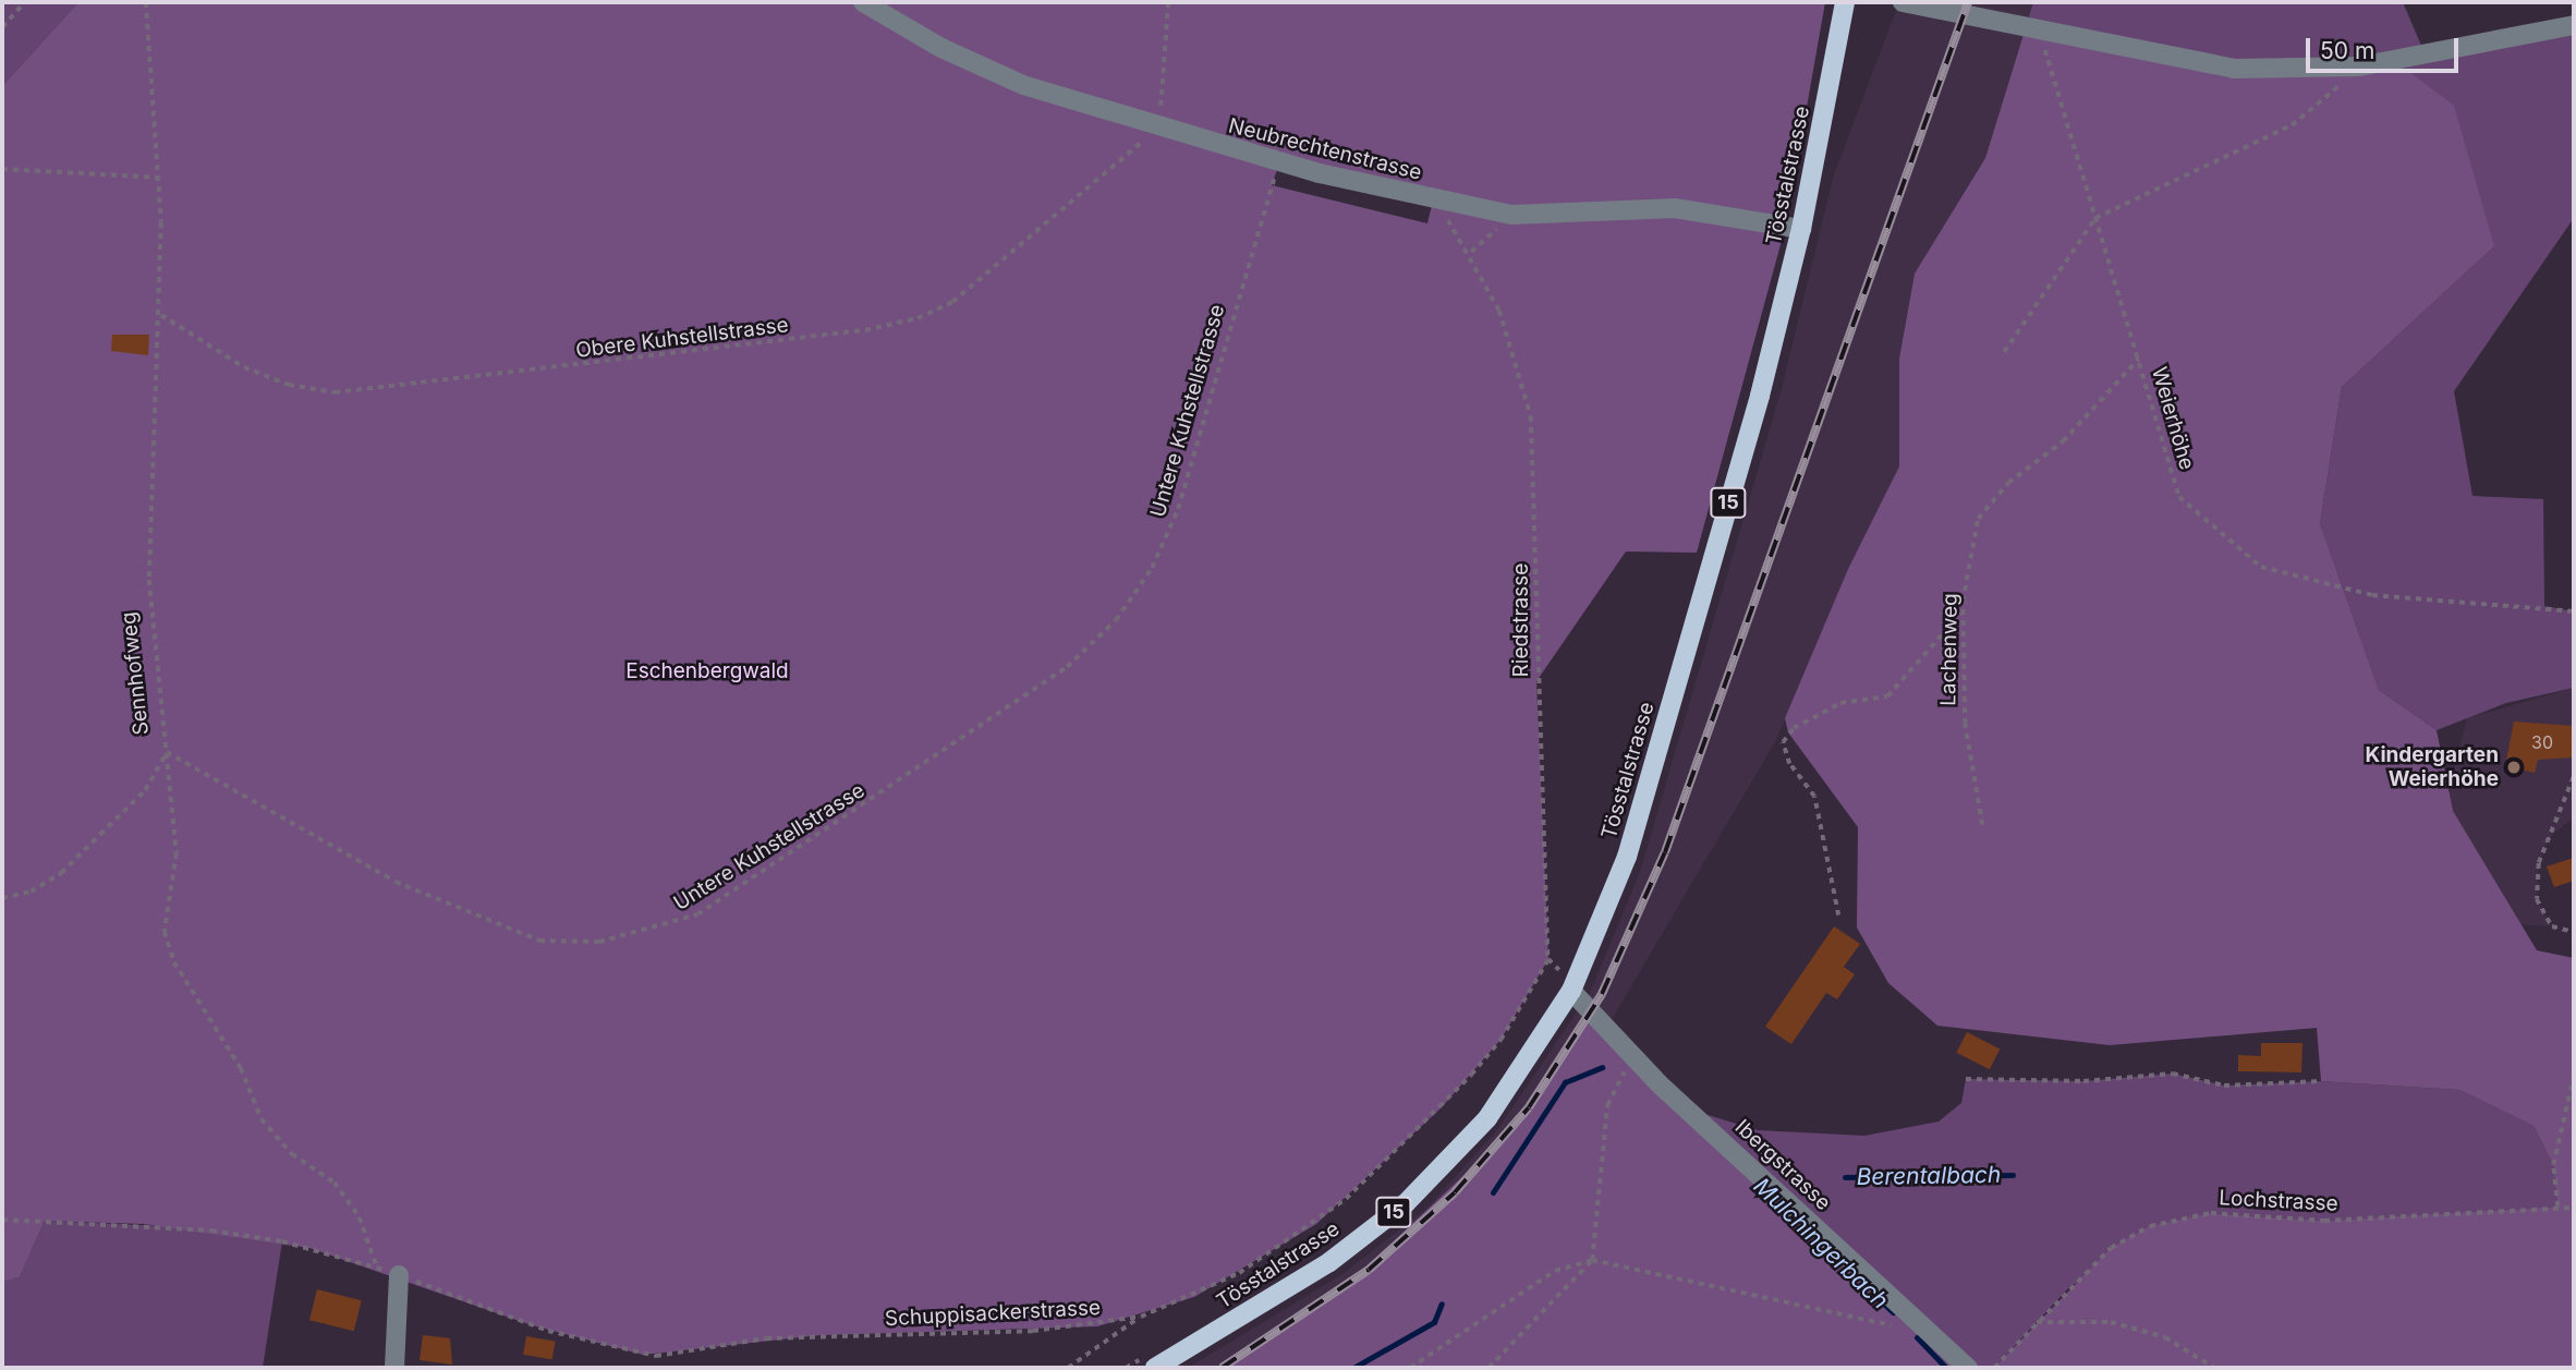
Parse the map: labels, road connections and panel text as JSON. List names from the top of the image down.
{
  "streets": {
    "main road": ["Tösstalstrasse", "15"],
    "street": ["Neubrechtenstrasse", "Ibergstrasse"],
    "path": [
      "Obere Kuhstellstrasse",
      "Untere Kuhstellstrasse",
      "Weierhöhe",
      "Riedstrasse",
      "Lachenweg",
      "Sennhofweg",
      "Lochstrasse",
      "Schuppisackerstrasse"
    ]
  },
  "crossings": [
    ["Neubrechtenstrasse", "Tösstalstrasse"],
    ["Neubrechtenstrasse", "Obere Kuhstellstrasse"],
    ["Neubrechtenstrasse", "Untere Kuhstellstrasse"],
    ["Neubrechtenstrasse", "Riedstrasse"],
    ["Tösstalstrasse", "Ibergstrasse"],
    ["Obere Kuhstellstrasse", "Sennhofweg"],
    ["Untere Kuhstellstrasse", "Sennhofweg"],
    ["Weierhöhe", "Lachenweg"],
    ["Riedstrasse", "Schuppisackerstrasse"]
  ],
  "water": ["Berentalbach", "Mulchingerbach"],
  "parks": ["Eschenbergwald"],
  "places": ["Kindergarten Weierhöhe"],
  "house_numbers": ["30"],
  "scale_bar": "50 m"
}
